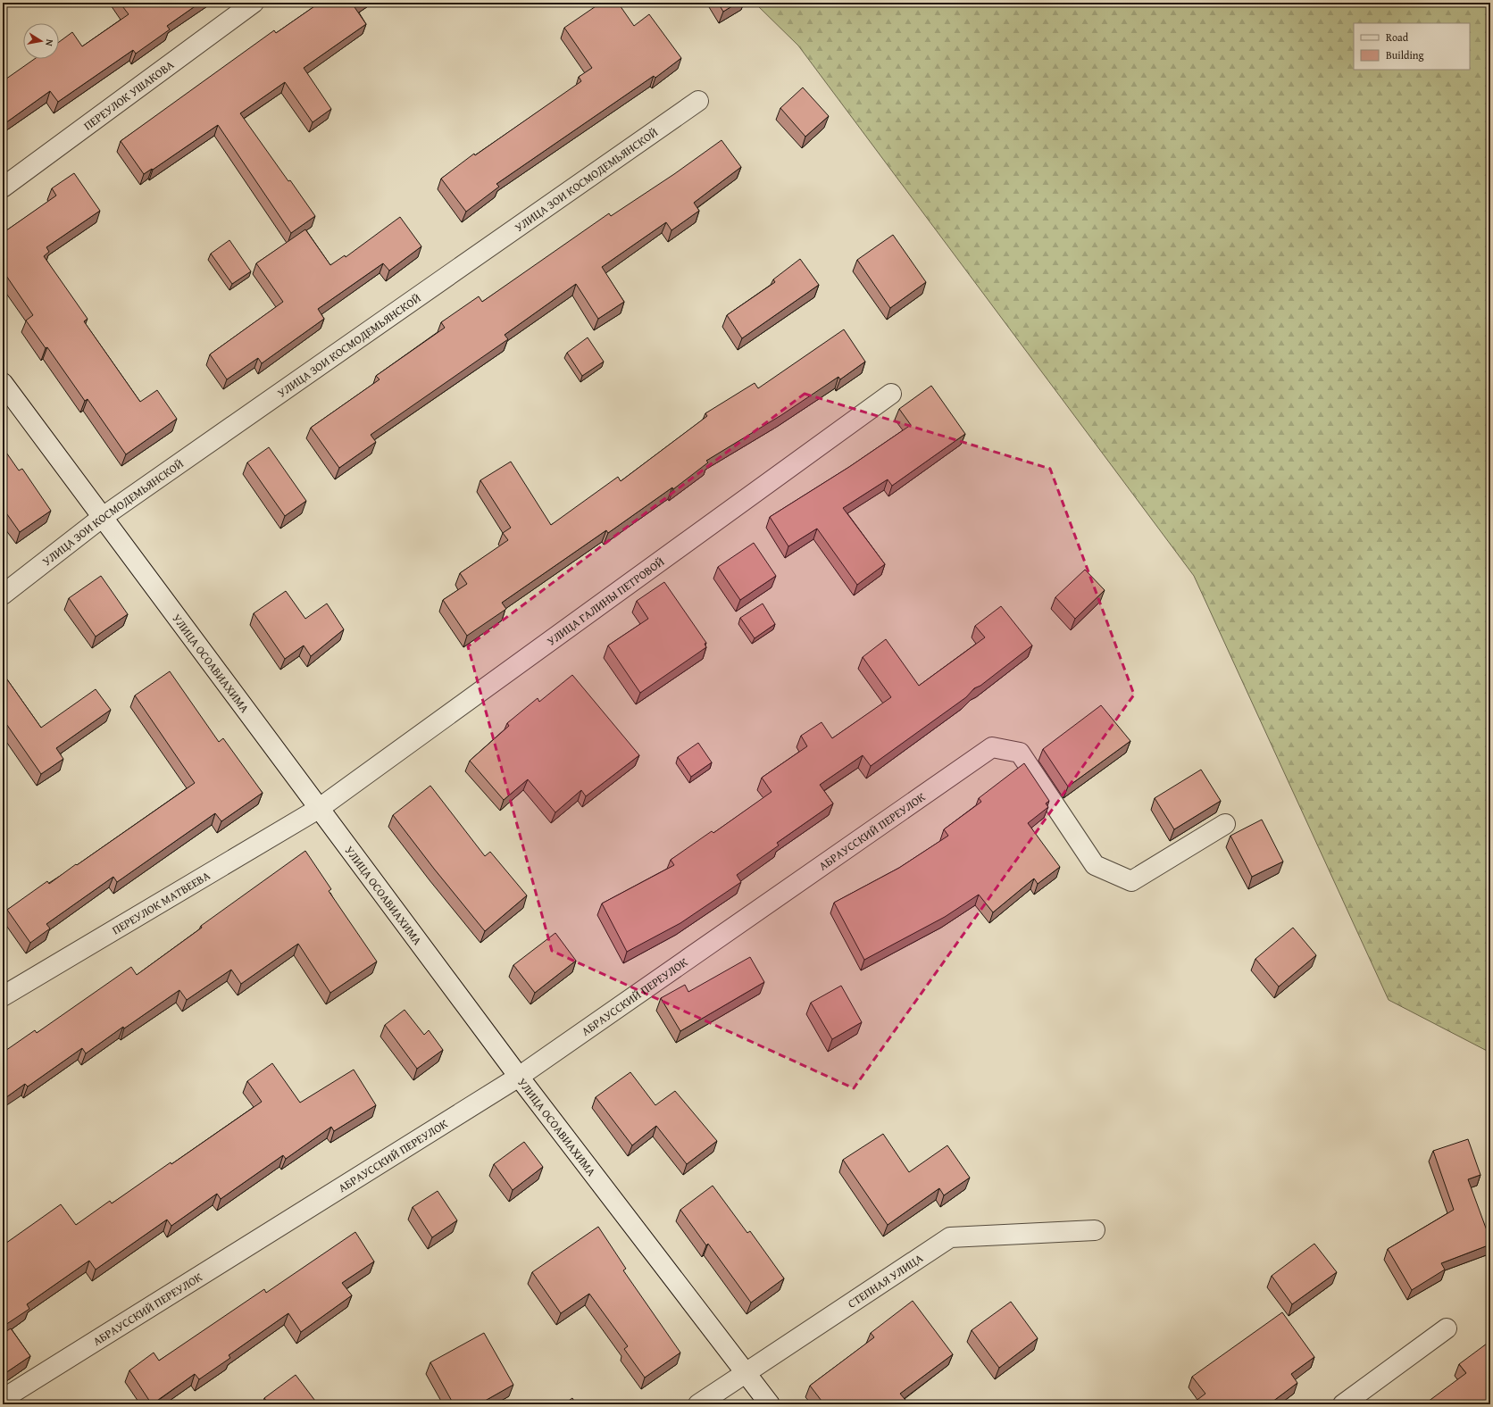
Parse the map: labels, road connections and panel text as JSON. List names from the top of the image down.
{
  "streets": {
    "street": [
      "ПЕРЕУЛОК УШАКОВА",
      "УЛИЦА ЗОИ КОСМОДЕМЬЯНСКОЙ",
      "УЛИЦА ГАЛИНЫ ПЕТРОВОЙ",
      "УЛИЦА ОСОАВИАХИМА",
      "АБРАУССКИЙ ПЕРЕУЛОК",
      "ПЕРЕУЛОК МАТВЕЕВА",
      "СТЕПНАЯ УЛИЦА"
    ]
  },
  "crossings": [
    ["УЛИЦА ЗОИ КОСМОДЕМЬЯНСКОЙ", "УЛИЦА ОСОАВИАХИМА"],
    ["УЛИЦА ГАЛИНЫ ПЕТРОВОЙ", "УЛИЦА ОСОАВИАХИМА"],
    ["УЛИЦА ГАЛИНЫ ПЕТРОВОЙ", "ПЕРЕУЛОК МАТВЕЕВА"],
    ["УЛИЦА ОСОАВИАХИМА", "АБРАУССКИЙ ПЕРЕУЛОК"],
    ["УЛИЦА ОСОАВИАХИМА", "ПЕРЕУЛОК МАТВЕЕВА"],
    ["УЛИЦА ОСОАВИАХИМА", "СТЕПНАЯ УЛИЦА"]
  ],
  "legend": ["Road", "Building"],
  "north": "right"
}
